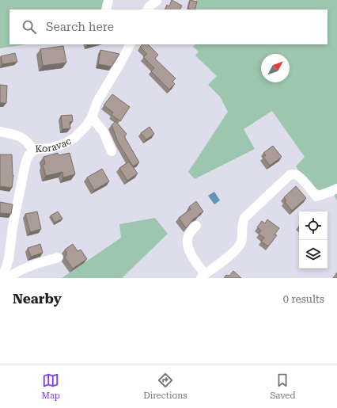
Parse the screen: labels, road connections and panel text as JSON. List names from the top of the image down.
{
  "streets": {
    "street": ["Koravac"]
  },
  "north": "top right",
  "page": {
    "search": "Search here",
    "heading": ["Nearby", "0 results"],
    "nav": ["Map", "Directions", "Saved"]
  }
}
